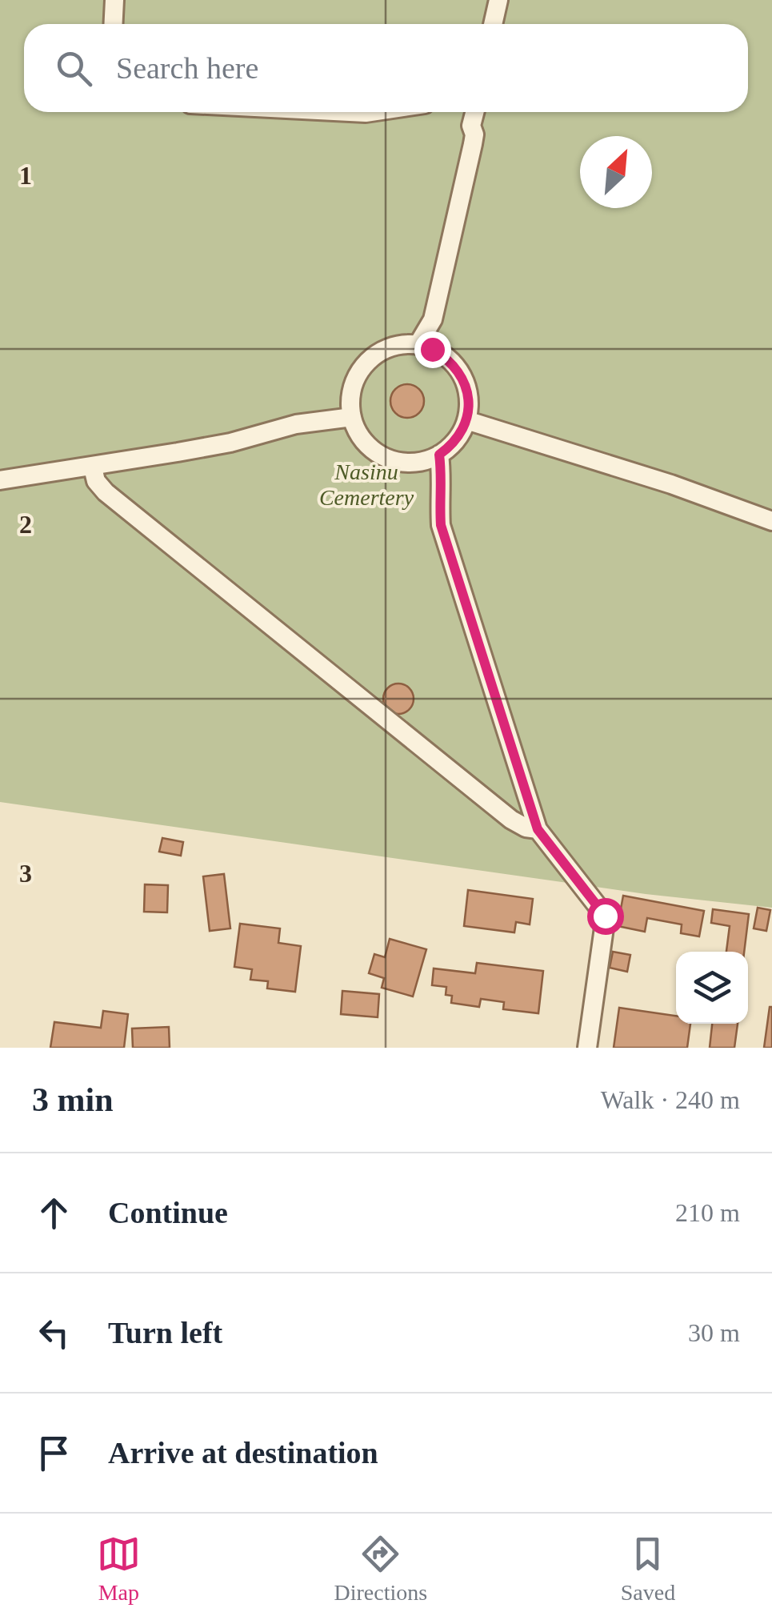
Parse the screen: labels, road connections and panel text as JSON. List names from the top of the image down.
{
  "parks": ["Nasinu Cemertery"],
  "north": "top right",
  "page": {
    "search": "Search here",
    "heading": ["3 min", "Walk · 240 m"],
    "list": [
      ["Continue", "210 m"],
      ["Turn left", "30 m"],
      "Arrive at destination"
    ],
    "nav": ["Map", "Directions", "Saved"]
  },
  "grid": {
    "rows": ["1", "2", "3"]
  }
}
